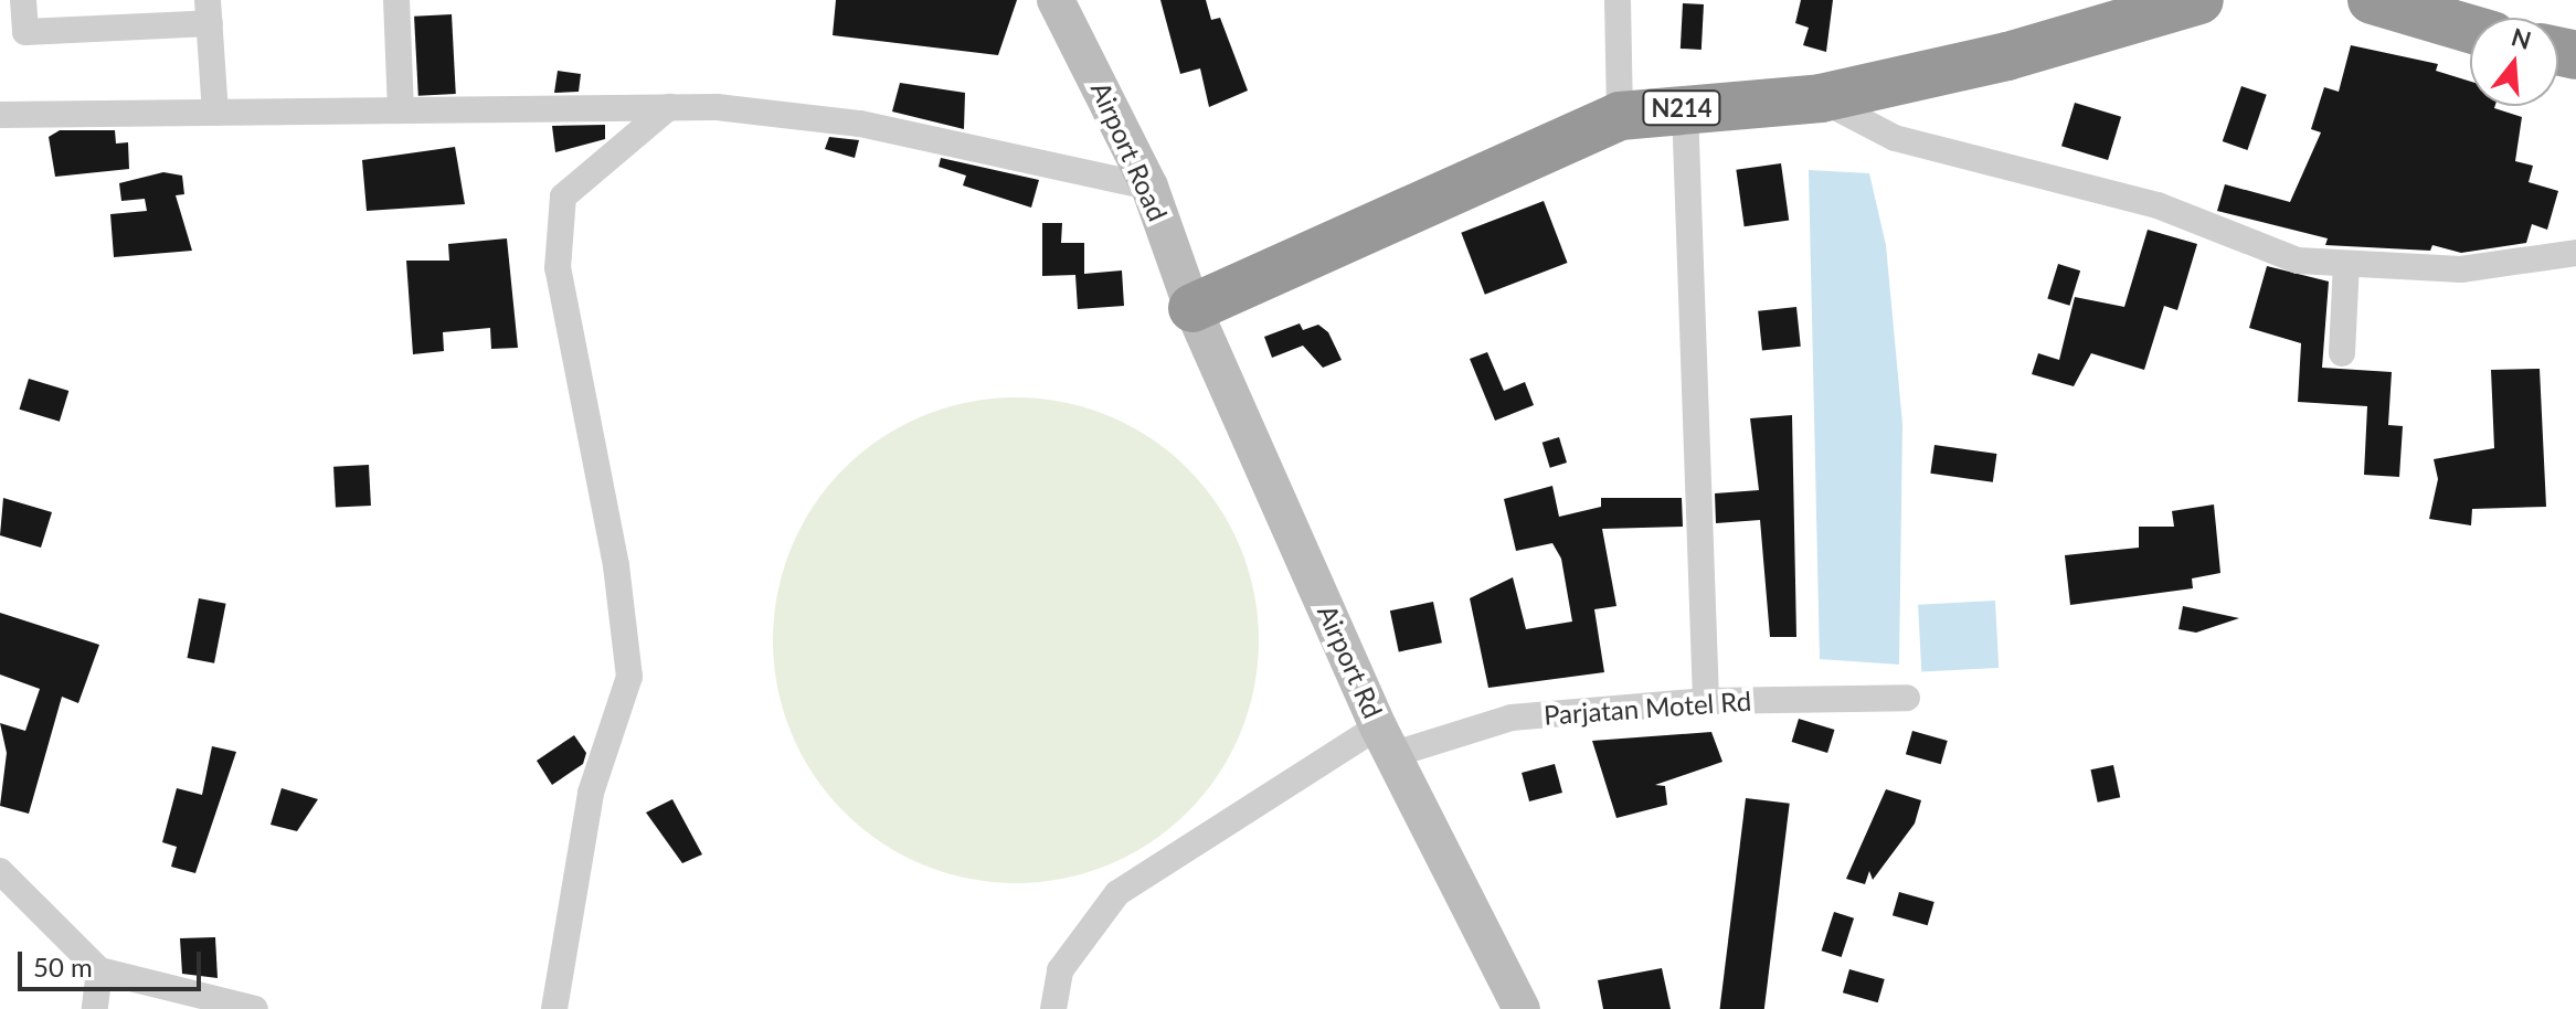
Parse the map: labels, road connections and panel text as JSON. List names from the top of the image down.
{
  "streets": {
    "highway": ["N214"],
    "main road": ["Airport Road", "Airport Rd"],
    "street": ["Parjatan Motel Rd"]
  },
  "crossings": [
    ["N214", "Airport Road"],
    ["N214", "Airport Rd"],
    ["Airport Road", "Airport Rd"],
    ["Airport Rd", "Parjatan Motel Rd"]
  ],
  "scale_bar": "50 m",
  "north": "top"
}
